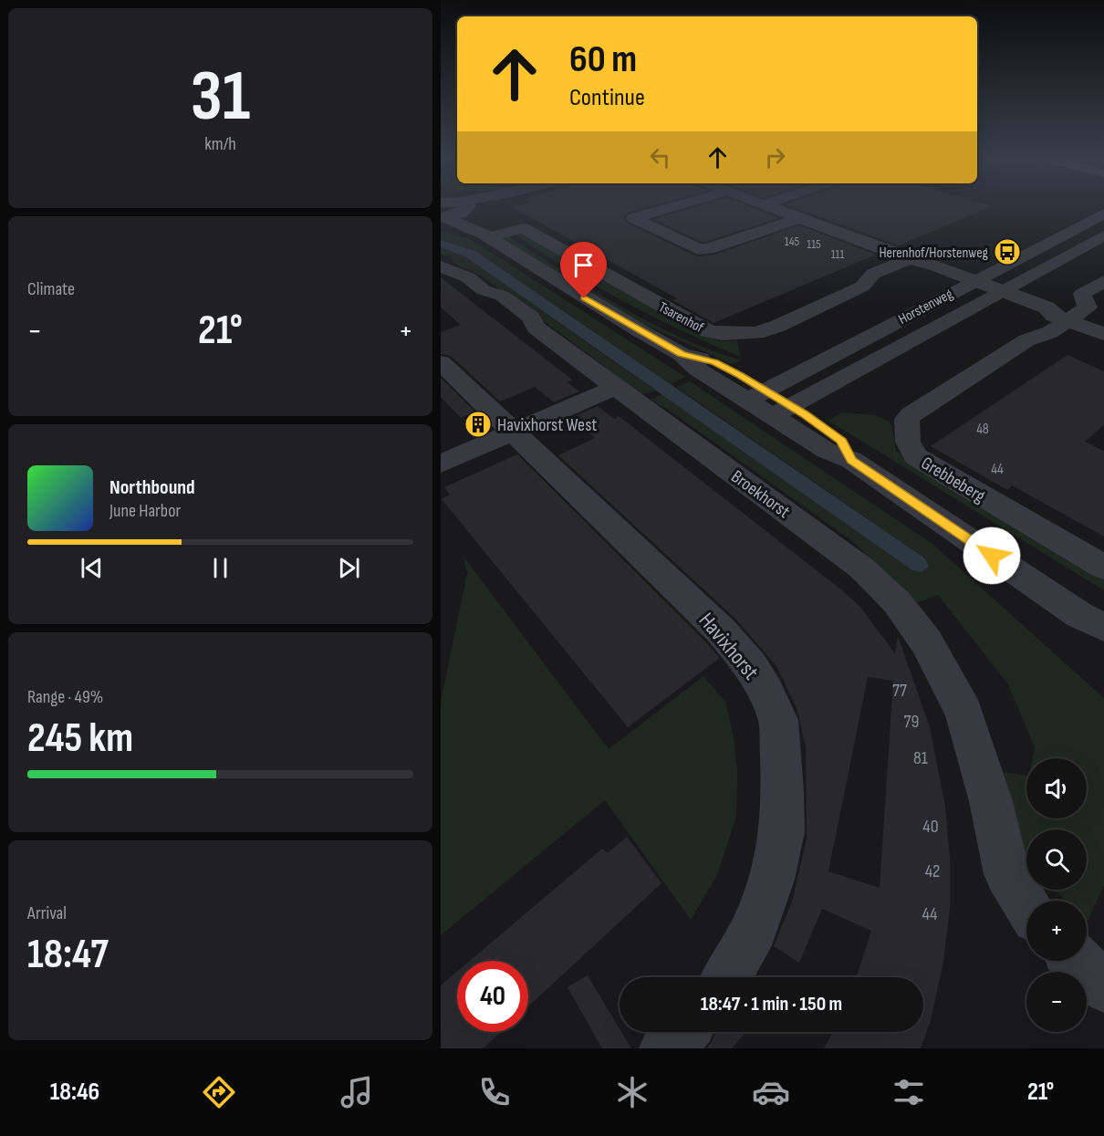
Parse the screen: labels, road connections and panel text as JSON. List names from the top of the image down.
{
  "streets": {
    "street": [
      "Horstenweg",
      "Tsarenhof",
      "Grebbeberg",
      "Broekhorst",
      "Havixhorst"
    ]
  },
  "places": {
    "bus stop": ["Herenhof/Horstenweg"],
    "building": ["Havixhorst West"]
  },
  "house_numbers": [
    "145",
    "115",
    "111",
    "48",
    "44",
    "77",
    "79",
    "81",
    "40",
    "42",
    "44"
  ],
  "page": {
    "tile": [
      ["31", "km/h"],
      "Climate",
      ["Range · 49%", "245 km"],
      ["Arrival", "18:47"]
    ],
    "turn": ["60 m", "Continue"],
    "heat": ["−", "21°", "+"],
    "song": ["Northbound", "June Harbor"],
    "map_buttons": ["+", "−"],
    "limit": "40",
    "trip": "18:47 · 1 min · 150 m",
    "tabs": ["18:46", "21°"]
  }
}
